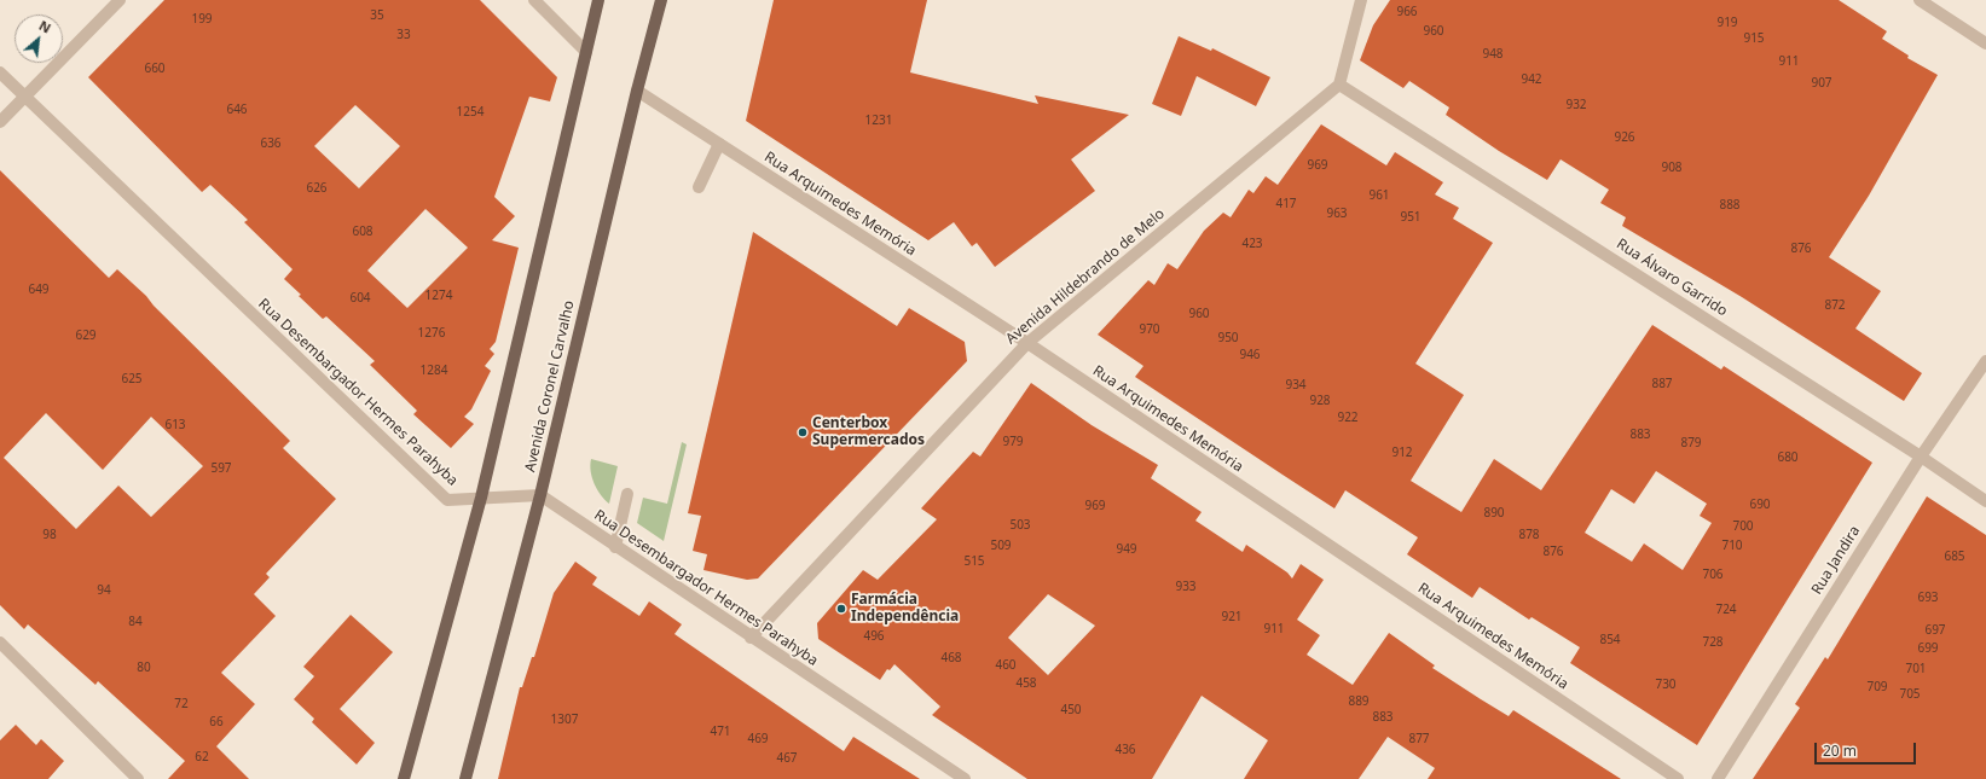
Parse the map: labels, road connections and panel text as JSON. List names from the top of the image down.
{
  "streets": {
    "main road": ["Avenida Coronel Carvalho"],
    "street": [
      "Rua Arquimedes Memória",
      "Avenida Hildebrando de Melo",
      "Rua Álvaro Garrido",
      "Rua Desembargador Hermes Parahyba",
      "Rua Jandira"
    ]
  },
  "crossings": [
    ["Rua Arquimedes Memória", "Avenida Hildebrando de Melo"],
    ["Rua Arquimedes Memória", "Avenida Coronel Carvalho"],
    ["Avenida Hildebrando de Melo", "Rua Álvaro Garrido"],
    ["Avenida Hildebrando de Melo", "Rua Desembargador Hermes Parahyba"],
    ["Rua Álvaro Garrido", "Rua Jandira"],
    ["Avenida Coronel Carvalho", "Rua Desembargador Hermes Parahyba"]
  ],
  "places": ["Centerbox Supermercados", "Farmácia Independência"],
  "house_numbers": [
    "966",
    "35",
    "199",
    "919",
    "960",
    "33",
    "915",
    "948",
    "911",
    "660",
    "942",
    "907",
    "932",
    "646",
    "1254",
    "1231",
    "926",
    "636",
    "969",
    "908",
    "626",
    "961",
    "417",
    "888",
    "963",
    "951",
    "608",
    "423",
    "876",
    "649",
    "1274",
    "604",
    "872",
    "960",
    "970",
    "1276",
    "629",
    "950",
    "946",
    "1284",
    "625",
    "887",
    "934",
    "928",
    "922",
    "613",
    "883",
    "979",
    "879",
    "912",
    "680",
    "597",
    "690",
    "969",
    "890",
    "503",
    "700",
    "98",
    "878",
    "509",
    "710",
    "949",
    "876",
    "685",
    "515",
    "706",
    "933",
    "94",
    "693",
    "724",
    "921",
    "84",
    "911",
    "697",
    "496",
    "854",
    "728",
    "699",
    "468",
    "460",
    "80",
    "701",
    "458",
    "730",
    "709",
    "705",
    "889",
    "72",
    "450",
    "883",
    "1307",
    "66",
    "471",
    "469",
    "877",
    "436",
    "62",
    "467"
  ],
  "scale_bar": "20 m",
  "north": "top right"
}
